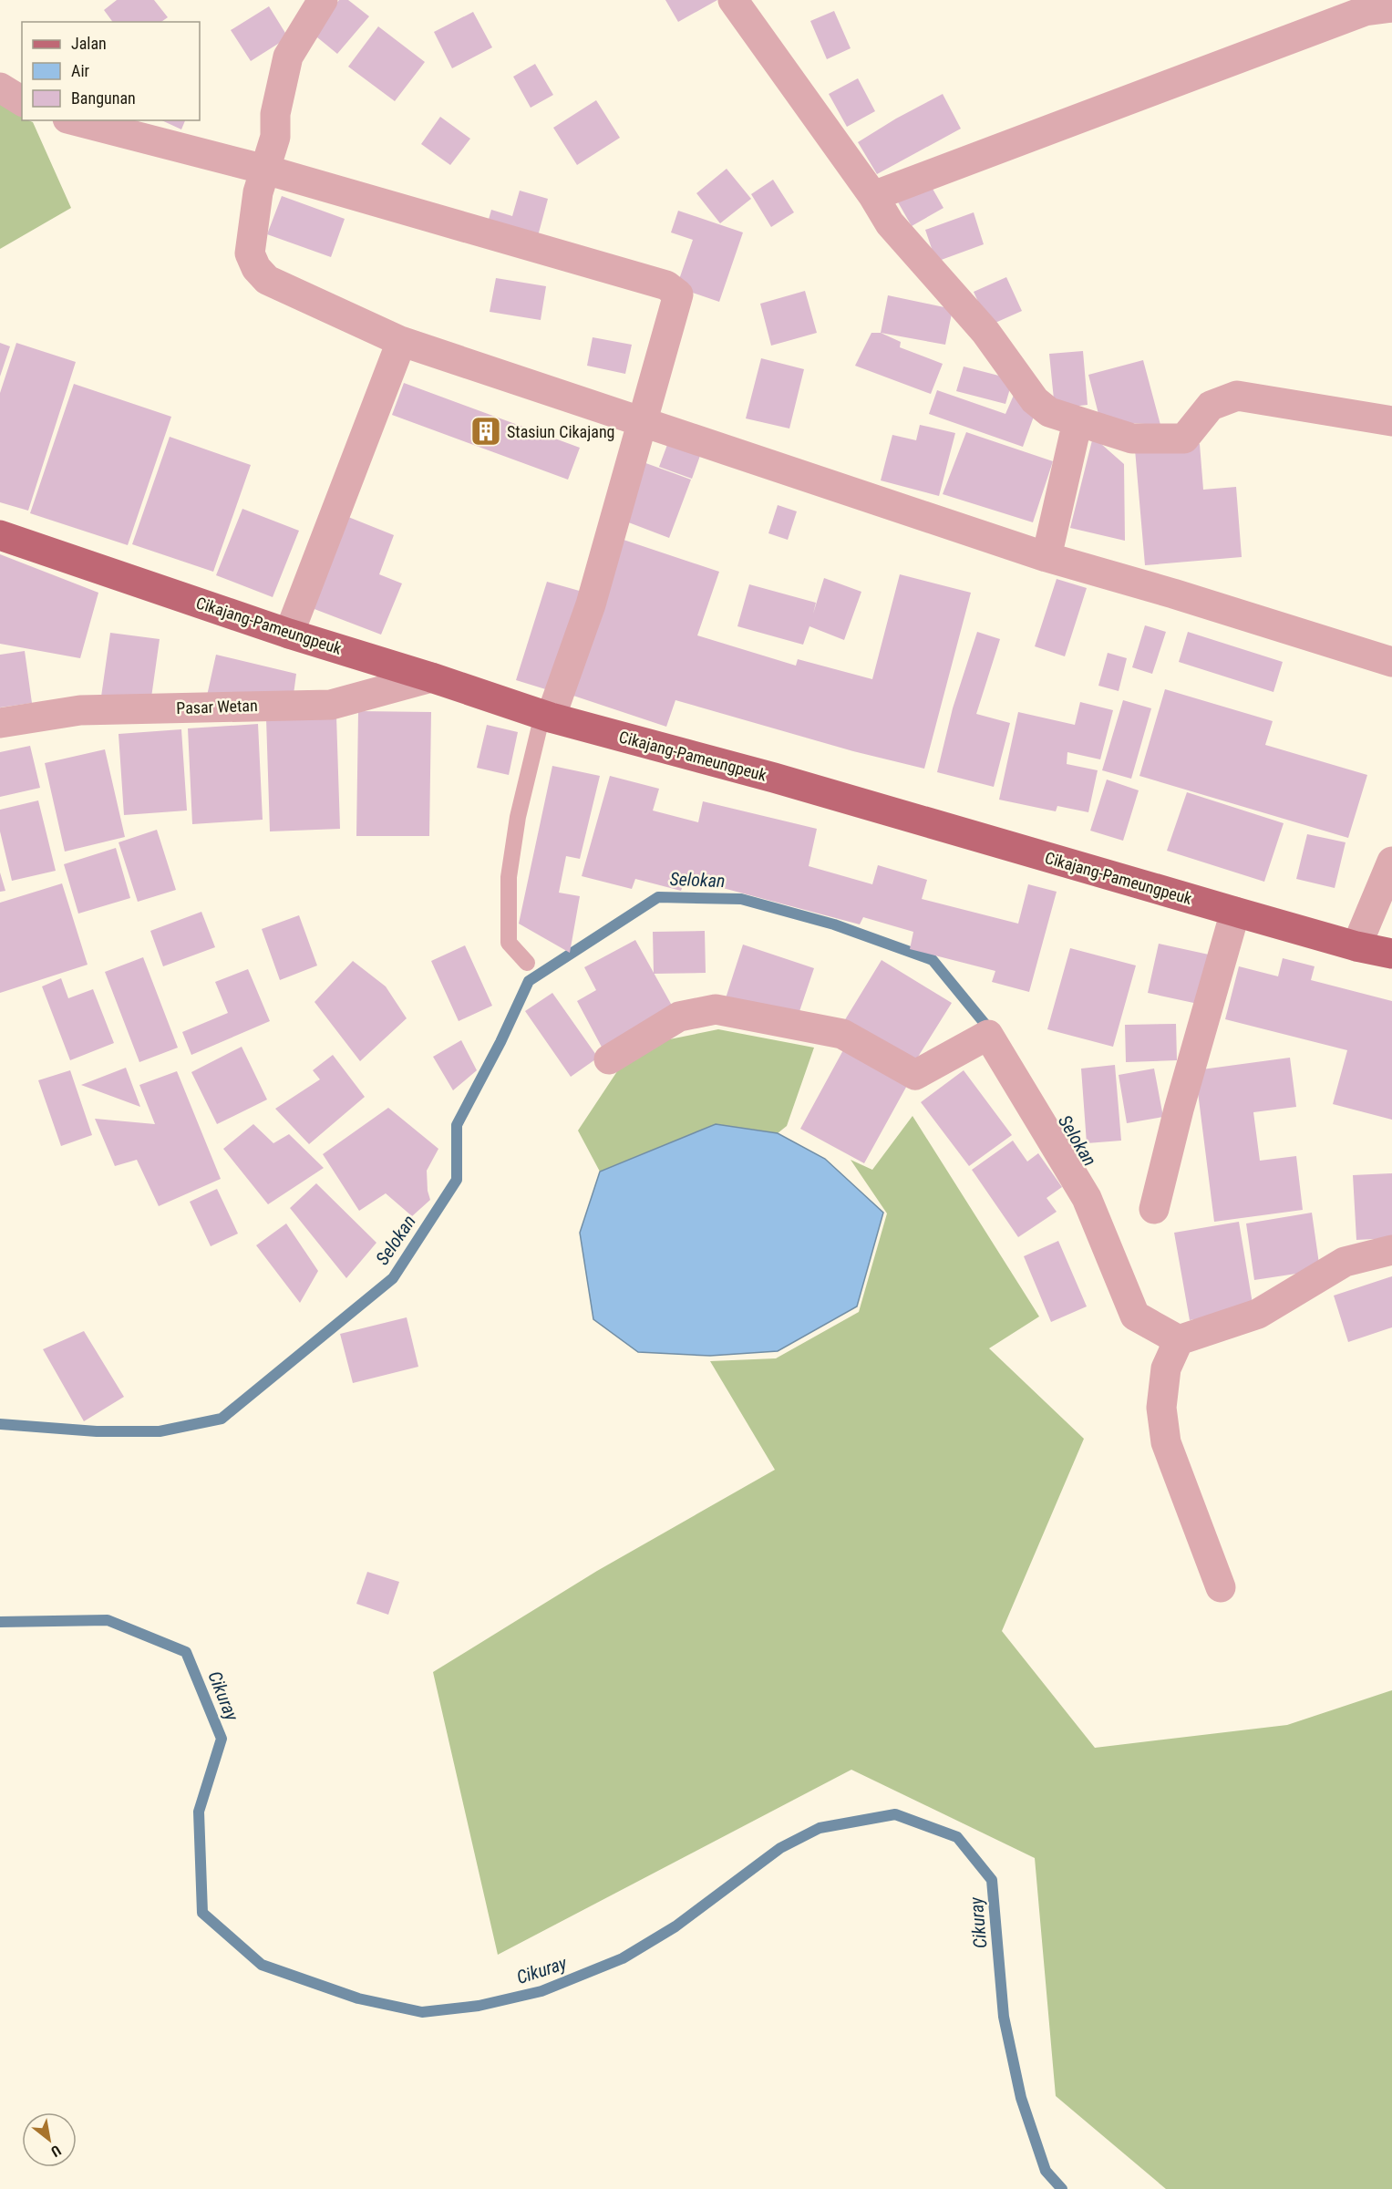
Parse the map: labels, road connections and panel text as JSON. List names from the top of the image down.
{
  "streets": {
    "main road": ["Cikajang-Pameungpeuk"],
    "street": ["Pasar Wetan"]
  },
  "crossings": [
    ["Cikajang-Pameungpeuk", "Pasar Wetan"]
  ],
  "water": ["Selokan", "Cikuray"],
  "places": {
    "building": ["Stasiun Cikajang"]
  },
  "legend": ["Jalan", "Air", "Bangunan"],
  "north": "bottom right"
}
